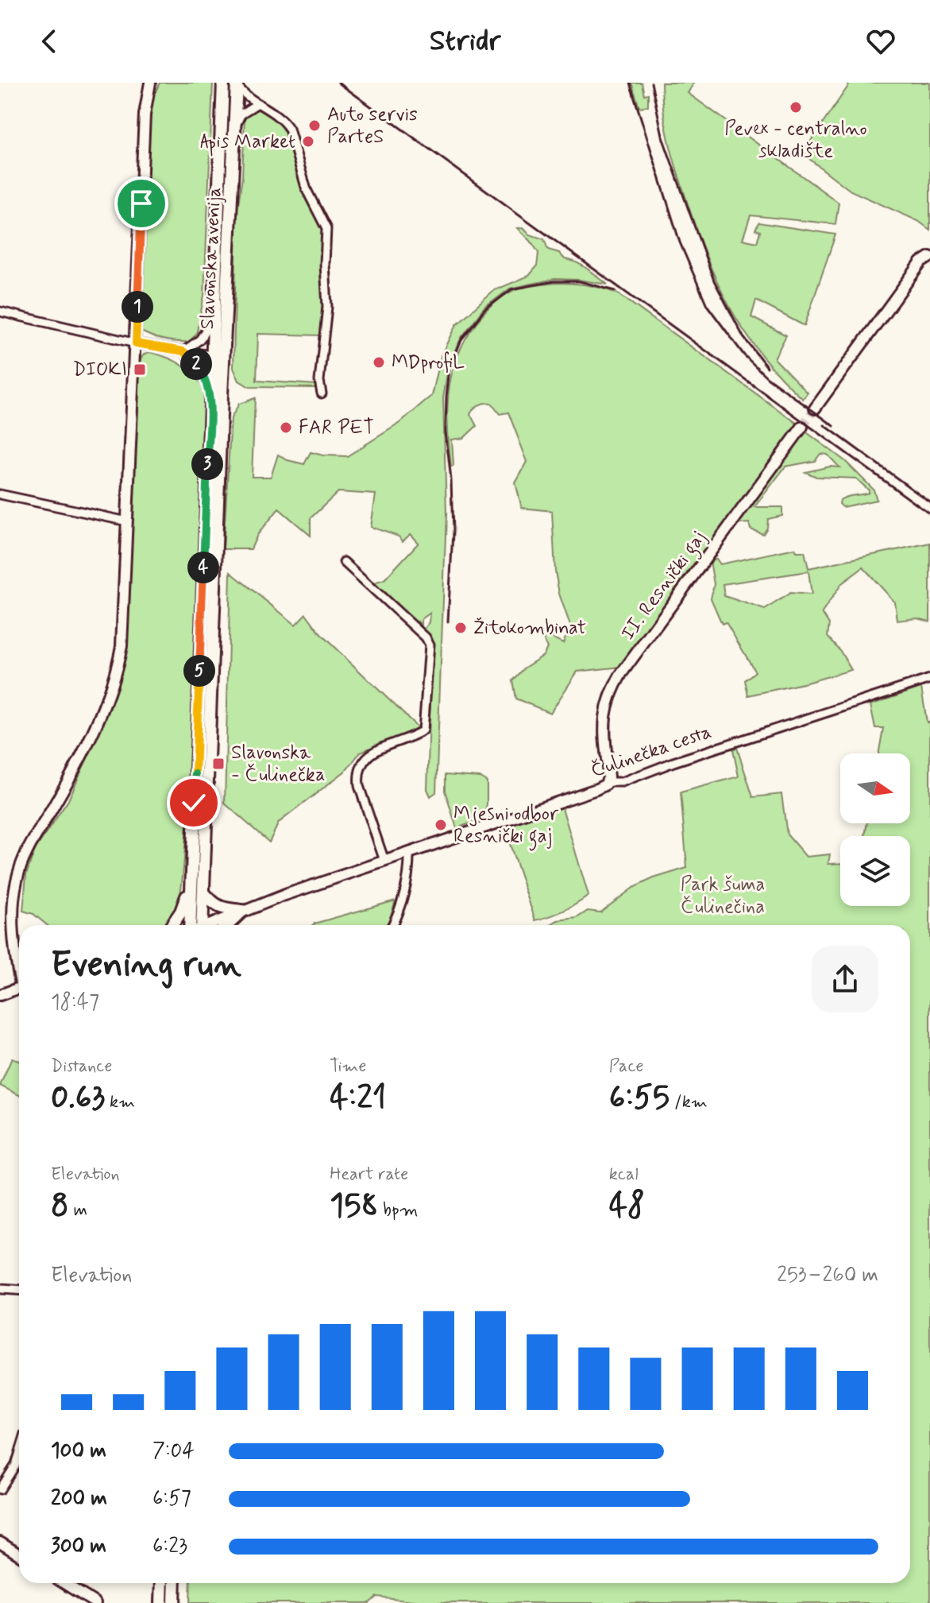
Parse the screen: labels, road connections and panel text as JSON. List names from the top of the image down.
{
  "streets": {
    "main road": ["Slavonska avenija"],
    "street": ["II. Resnički gaj", "Čulinečka cesta"]
  },
  "crossings": [
    ["II. Resnički gaj", "Čulinečka cesta"]
  ],
  "parks": ["Park šuma Čulinečina"],
  "places": {
    "other": [
      "Pevex - centralno skladište",
      "Auto servis ParteS",
      "Apis Market",
      "MDprofiL",
      "FAR PET",
      "Žitokombinat",
      "Mjesni odbor Resnički gaj"
    ],
    "transit": ["DIOKI", "Slavonska - Čulinečka"]
  },
  "north": "right",
  "page": {
    "header": "Stridr",
    "pins": [
      "1",
      "2",
      "3",
      "4",
      "5"
    ],
    "heading": ["Evening run", "18:47"],
    "stats": [
      ["Distance", "0.63 km"],
      ["Time", "4:21"],
      ["Pace", "6:55 /km"],
      ["Elevation", "8 m"],
      ["Heart rate", "158 bpm"],
      ["kcal", "48"]
    ],
    "chart": ["Elevation", "253–260 m"],
    "list": [
      {
        "name": "100 m",
        "note": "7:04"
      },
      {
        "name": "200 m",
        "note": "6:57"
      },
      {
        "name": "300 m",
        "note": "6:23"
      }
    ]
  }
}
